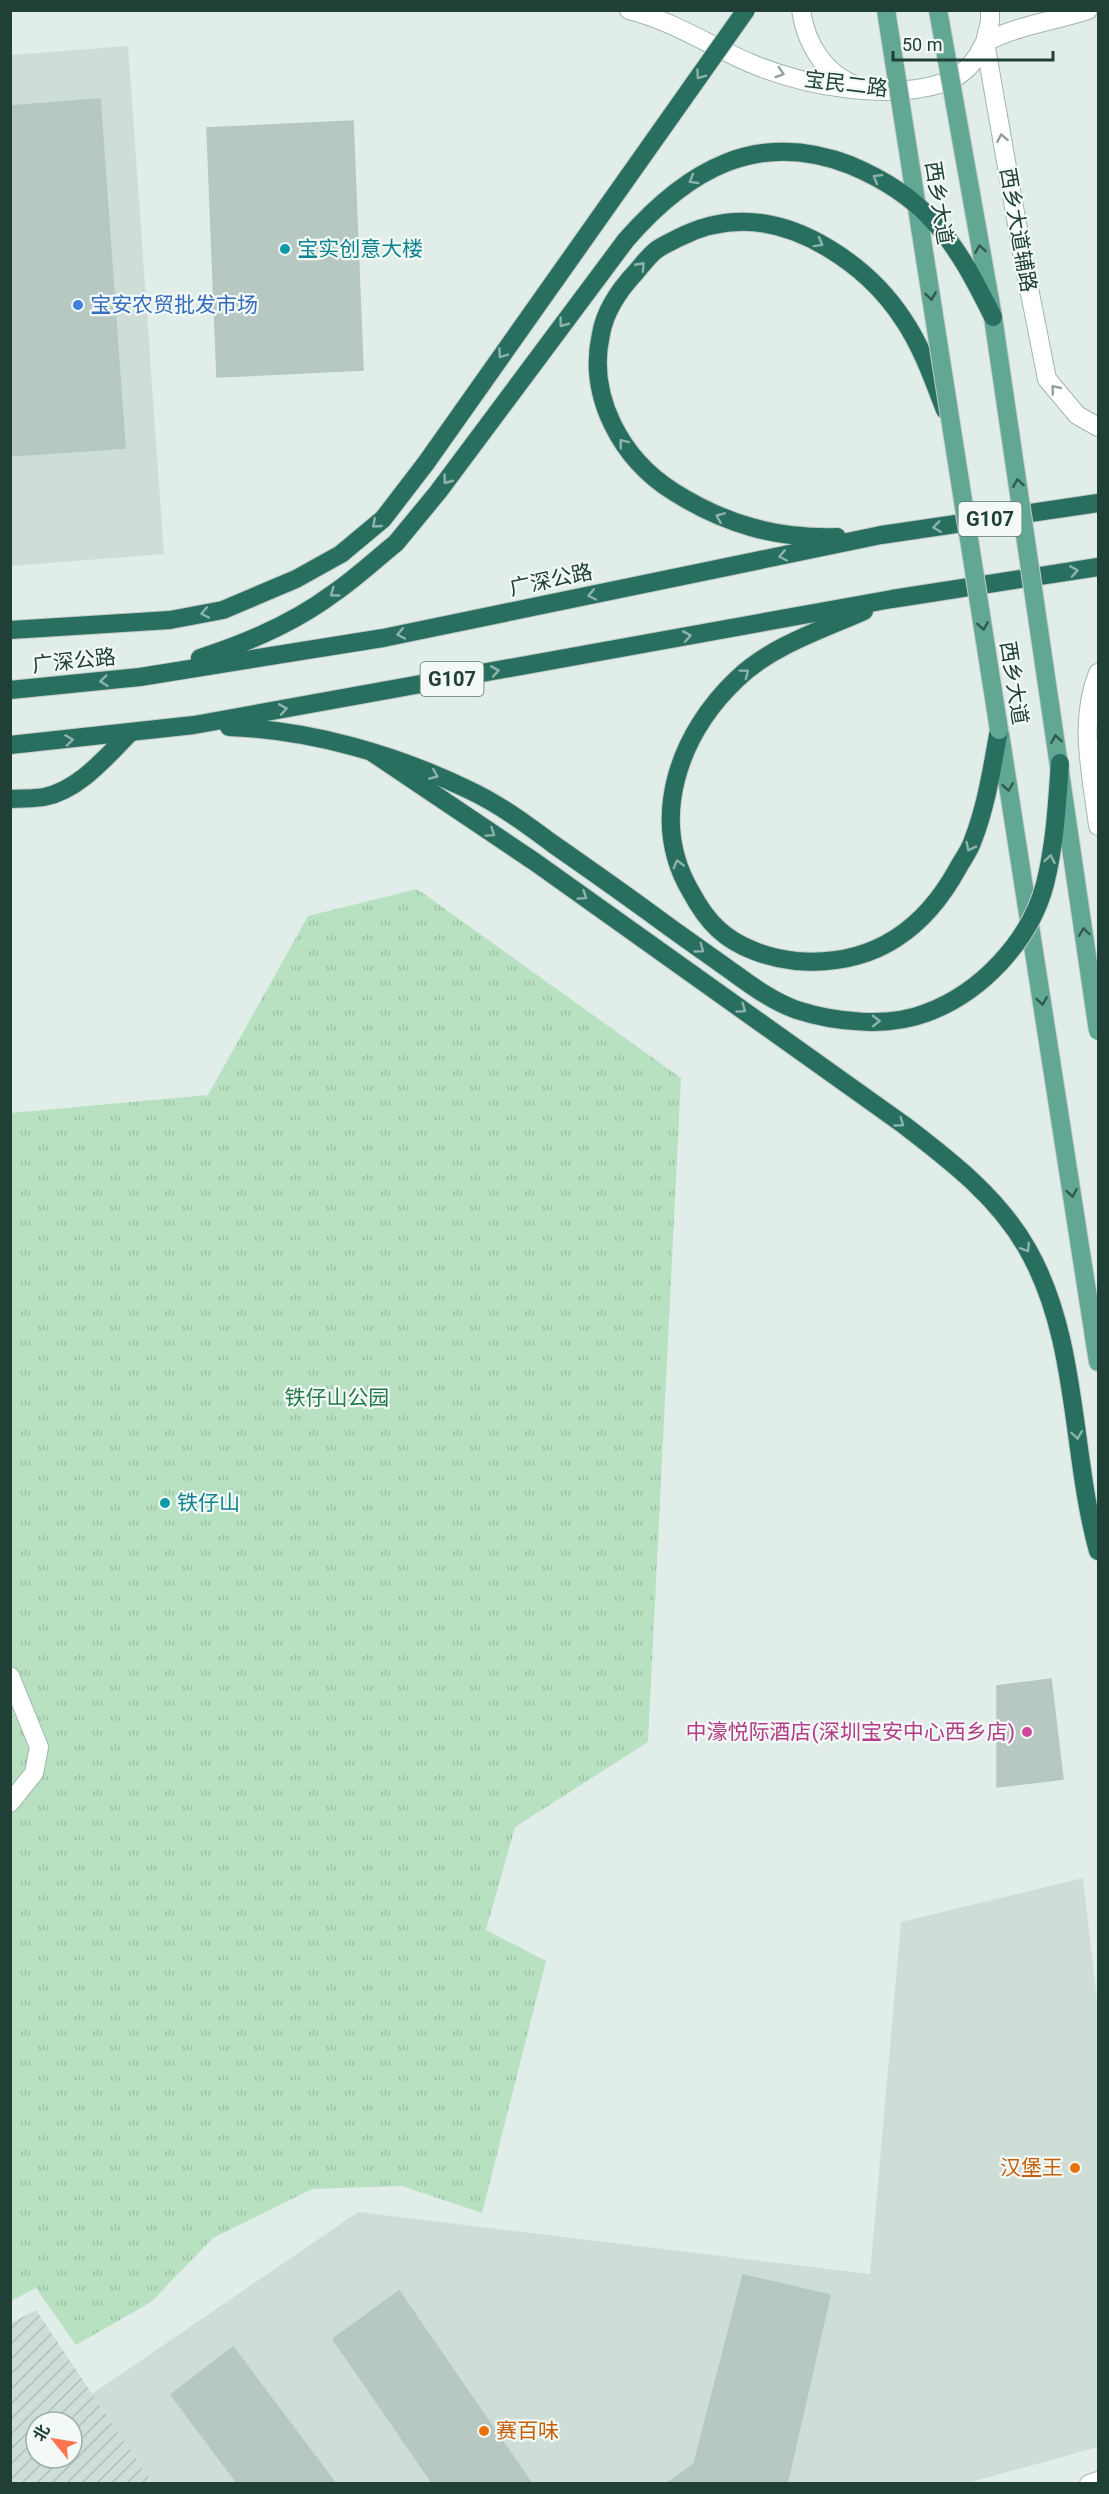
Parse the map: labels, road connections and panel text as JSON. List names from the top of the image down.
{
  "streets": {
    "highway": ["G107", "广深公路"],
    "main road": ["西乡大道"],
    "street": ["宝民二路", "西乡大道辅路"]
  },
  "crossings": [
    ["宝民二路", "西乡大道辅路"]
  ],
  "one_way": ["宝民二路", "西乡大道辅路"],
  "parks": ["铁仔山公园"],
  "places": [
    "宝实创意大楼",
    "宝安农贸批发市场",
    "铁仔山",
    "中濠悦际酒店(深圳宝安中心西乡店)",
    "汉堡王",
    "赛百味"
  ],
  "scale_bar": "50 m",
  "north": "top left"
}
